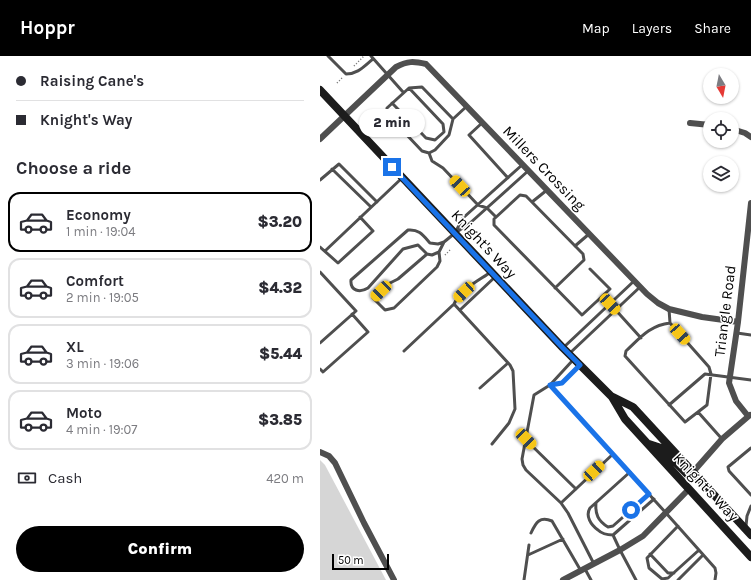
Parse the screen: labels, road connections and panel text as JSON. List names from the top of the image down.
{
  "streets": {
    "main road": ["Knight's Way"],
    "street": ["Millers Crossing", "Triangle Road"]
  },
  "crossings": [
    ["Millers Crossing", "Knight's Way"],
    ["Millers Crossing", "Triangle Road"]
  ],
  "scale_bar": "50 m",
  "north": "bottom",
  "page": {
    "header": "Hoppr",
    "nav": ["Map", "Layers", "Share"],
    "banner": ["Raising Cane's", "Knight's Way"],
    "bubble": "2 min",
    "heading": "Choose a ride",
    "list": [
      {
        "name": "Economy",
        "note": "1 min · 19:04",
        "value": "$3.20"
      },
      {
        "name": "Comfort",
        "note": "2 min · 19:05",
        "value": "$4.32"
      },
      {
        "name": "XL",
        "note": "3 min · 19:06",
        "value": "$5.44"
      },
      {
        "name": "Moto",
        "note": "4 min · 19:07",
        "value": "$3.85"
      }
    ],
    "pay": ["Cash", "420 m"],
    "buttons": "Confirm",
    "scale": "50 m"
  }
}
